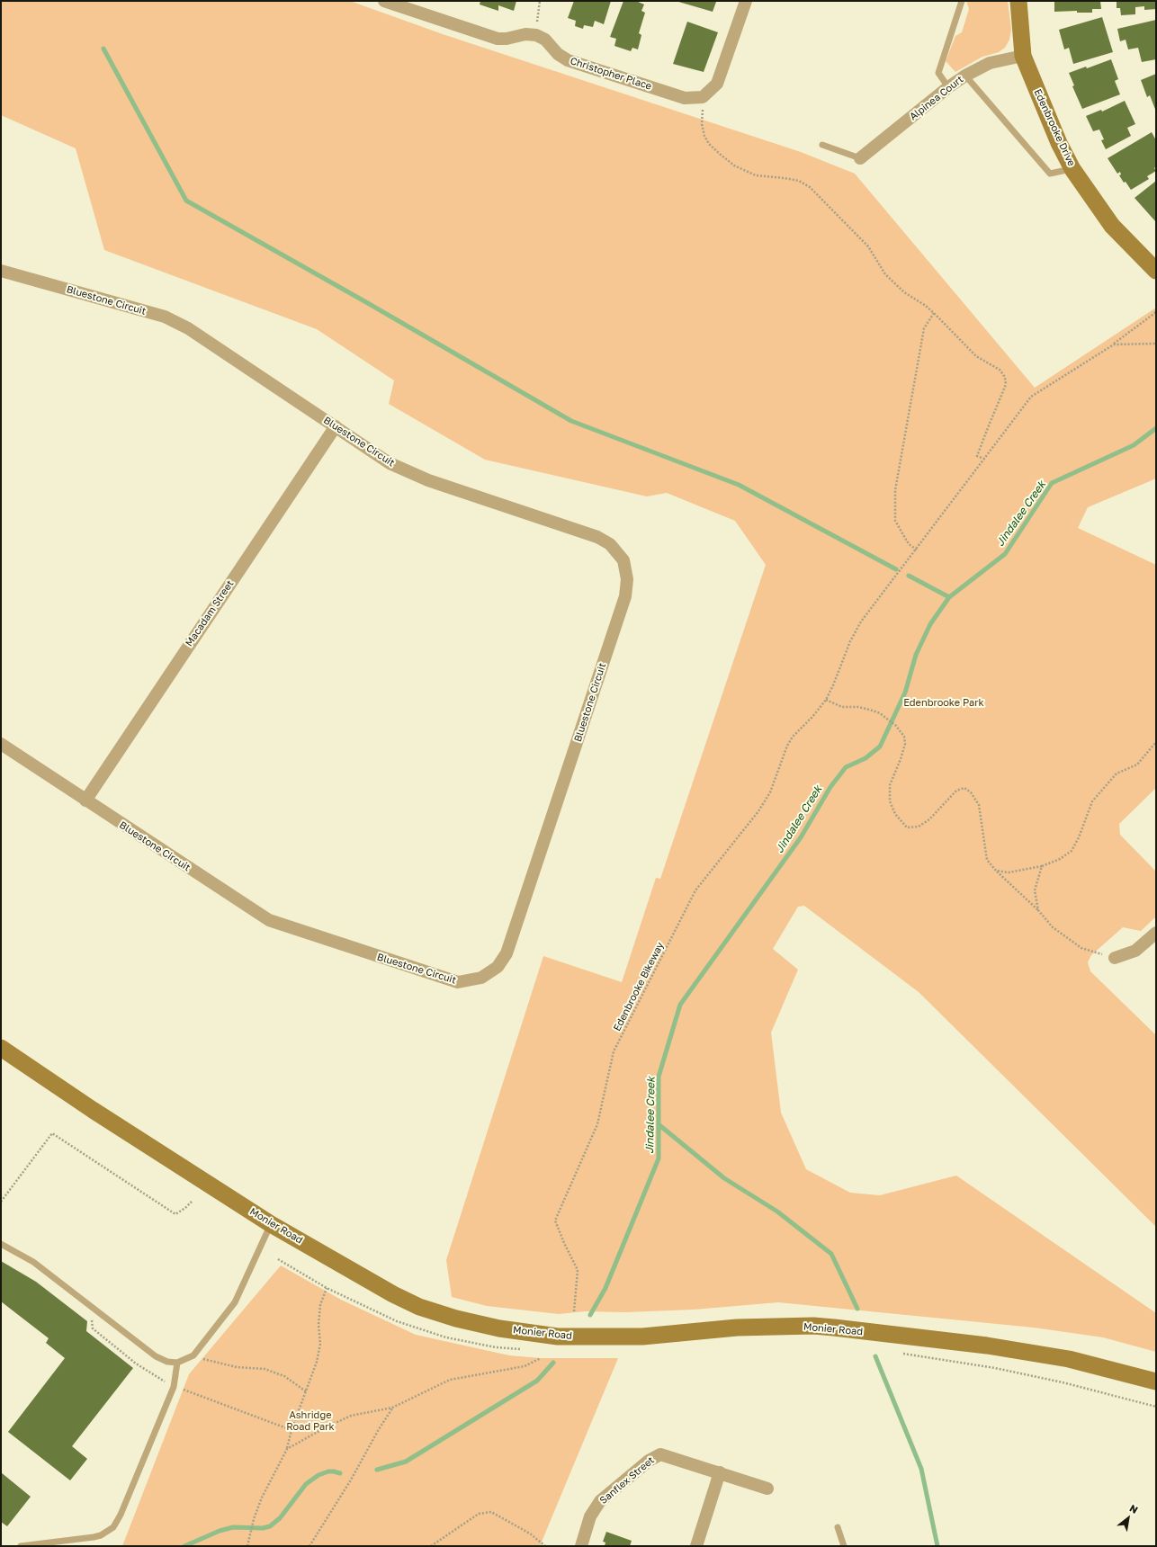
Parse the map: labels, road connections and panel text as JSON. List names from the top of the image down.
{
  "streets": {
    "main road": ["Edenbrooke Drive", "Monier Road"],
    "street": [
      "Christopher Place",
      "Alpinea Court",
      "Bluestone Circuit",
      "Macadam Street",
      "Sanflex Street"
    ],
    "path": ["Edenbrooke Bikeway"]
  },
  "crossings": [
    ["Alpinea Court", "Edenbrooke Drive"],
    ["Bluestone Circuit", "Macadam Street"]
  ],
  "water": ["Jindalee Creek"],
  "parks": ["Edenbrooke Park", "Ashridge Road Park"],
  "north": "top right"
}
